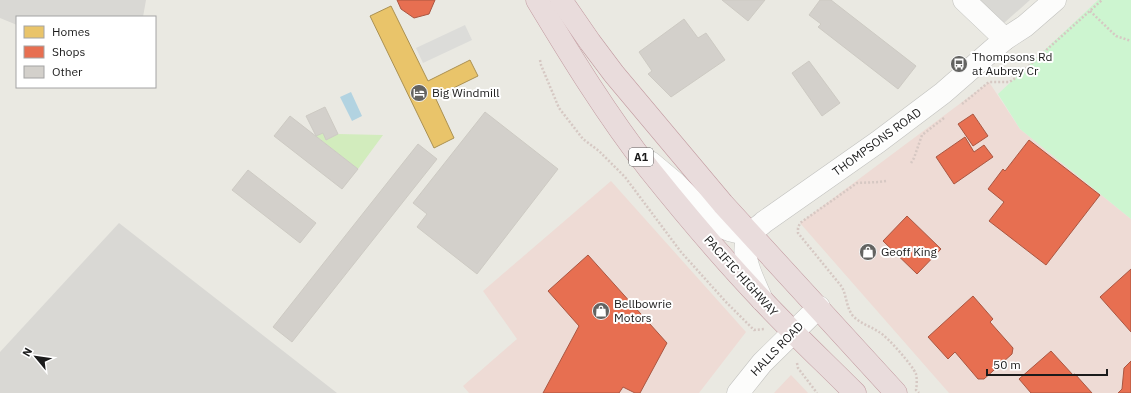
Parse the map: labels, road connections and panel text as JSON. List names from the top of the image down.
{
  "streets": {
    "highway": ["A1", "PACIFIC HIGHWAY"],
    "street": ["THOMPSONS ROAD", "HALLS ROAD"]
  },
  "crossings": [
    ["THOMPSONS ROAD", "PACIFIC HIGHWAY"],
    ["PACIFIC HIGHWAY", "HALLS ROAD"]
  ],
  "places": {
    "bus stop": ["Thompsons Rd at Aubrey Cr"],
    "hotel": ["Big Windmill"],
    "shop": ["Geoff King", "Bellbowrie Motors"]
  },
  "legend": ["Homes", "Shops", "Other"],
  "scale_bar": "50 m",
  "north": "top left"
}
